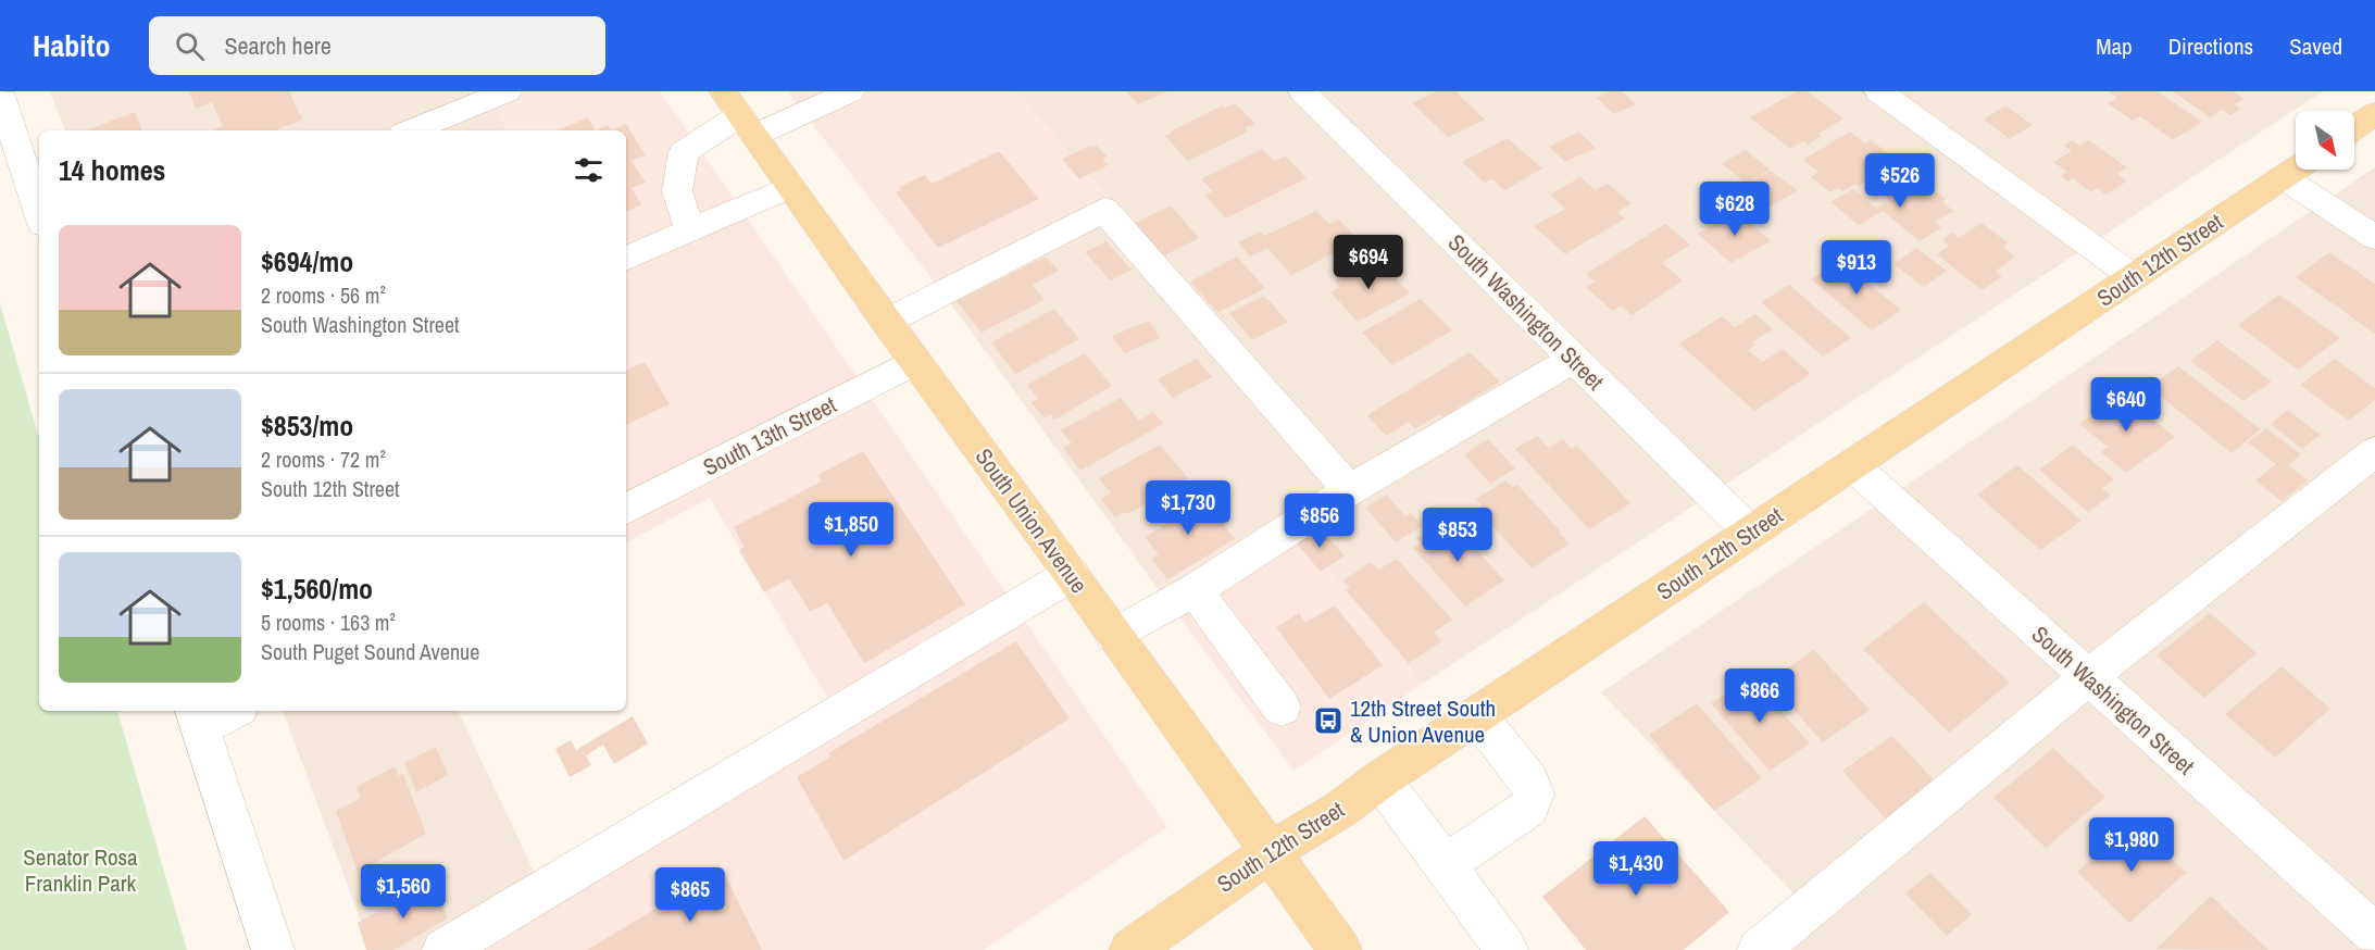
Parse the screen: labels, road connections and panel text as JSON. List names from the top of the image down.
{
  "streets": {
    "main road": ["South 12th Street", "South Union Avenue"],
    "street": ["South Washington Street", "South 13th Street"]
  },
  "crossings": [
    ["South 12th Street", "South Washington Street"],
    ["South 12th Street", "South Union Avenue"],
    ["South 13th Street", "South Union Avenue"]
  ],
  "parks": ["Senator Rosa Franklin Park"],
  "places": {
    "bus stop": ["12th Street South & Union Avenue"]
  },
  "north": "bottom right",
  "page": {
    "header": "Habito",
    "search": "Search here",
    "nav": ["Map", "Directions", "Saved"],
    "heading": "14 homes",
    "price": [
      "$526",
      "$628",
      "$694",
      "$913",
      "$640",
      "$1,730",
      "$856",
      "$1,850",
      "$853",
      "$866",
      "$1,980",
      "$1,430",
      "$1,560",
      "$865"
    ],
    "list": [
      {
        "name": "$694/mo",
        "note": "2 rooms · 56 m² · South Washington Street"
      },
      {
        "name": "$853/mo",
        "note": "2 rooms · 72 m² · South 12th Street"
      },
      {
        "name": "$1,560/mo",
        "note": "5 rooms · 163 m² · South Puget Sound Avenue"
      }
    ]
  }
}
